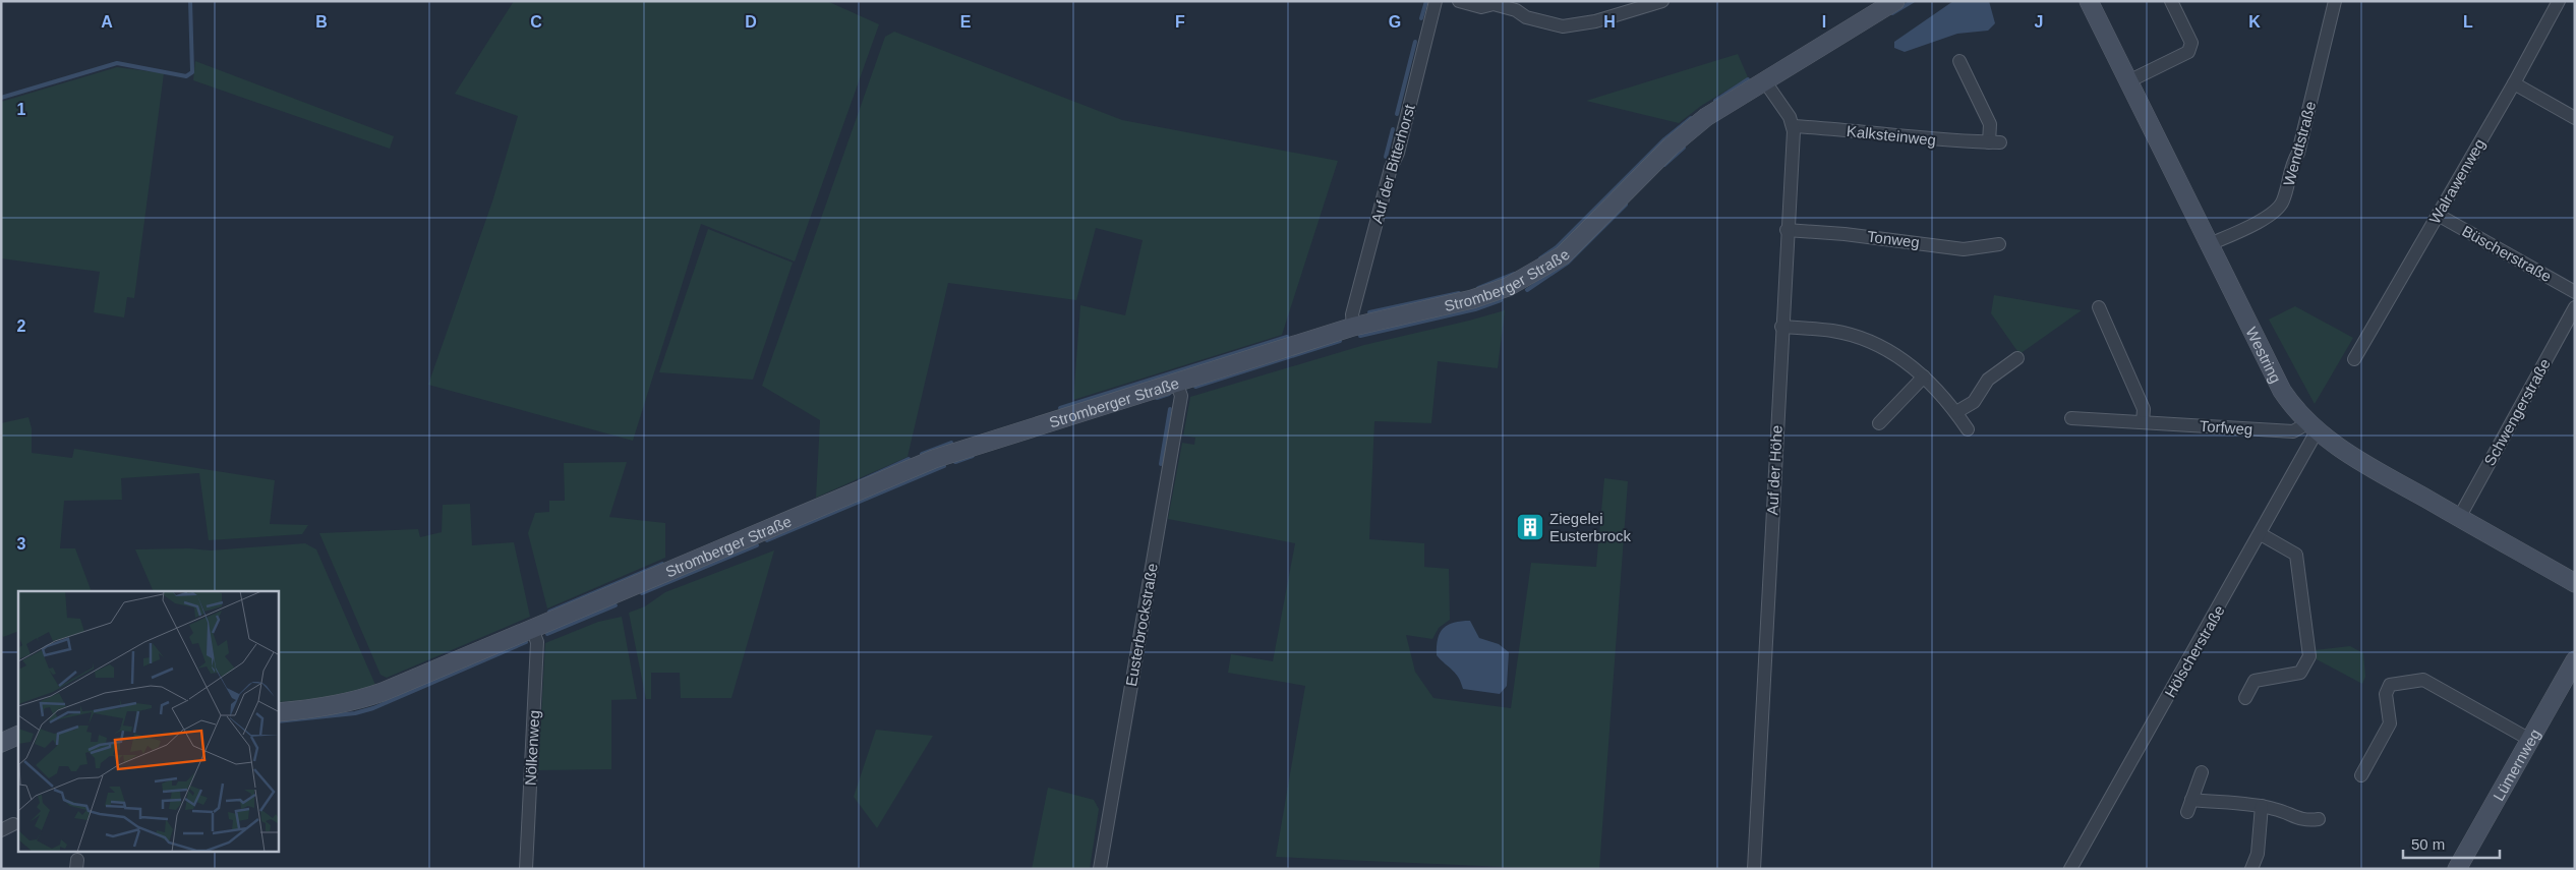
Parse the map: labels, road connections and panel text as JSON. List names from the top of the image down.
{
  "streets": {
    "main road": ["Stromberger Straße", "Westring", "Lümernweg"],
    "street": [
      "Kalksteinweg",
      "Wendtstraße",
      "Auf der Bitterhorst",
      "Walrawenweg",
      "Tonweg",
      "Büscherstraße",
      "Schwengerstraße",
      "Torfweg",
      "Auf der Höhe",
      "Eusterbrockstraße",
      "Hölscherstraße",
      "Nölkenweg"
    ]
  },
  "crossings": [
    ["Kalksteinweg", "Auf der Höhe"],
    ["Wendtstraße", "Westring"],
    ["Auf der Bitterhorst", "Stromberger Straße"],
    ["Walrawenweg", "Büscherstraße"],
    ["Tonweg", "Auf der Höhe"],
    ["Stromberger Straße", "Eusterbrockstraße"],
    ["Stromberger Straße", "Nölkenweg"],
    ["Westring", "Schwengerstraße"],
    ["Westring", "Torfweg"],
    ["Westring", "Hölscherstraße"],
    ["Torfweg", "Hölscherstraße"]
  ],
  "places": {
    "building": ["Ziegelei Eusterbrock"]
  },
  "scale_bar": "50 m",
  "grid": {
    "columns": [
      "A",
      "B",
      "C",
      "D",
      "E",
      "F",
      "G",
      "H",
      "I",
      "J",
      "K",
      "L"
    ],
    "rows": ["1", "2", "3"]
  }
}
